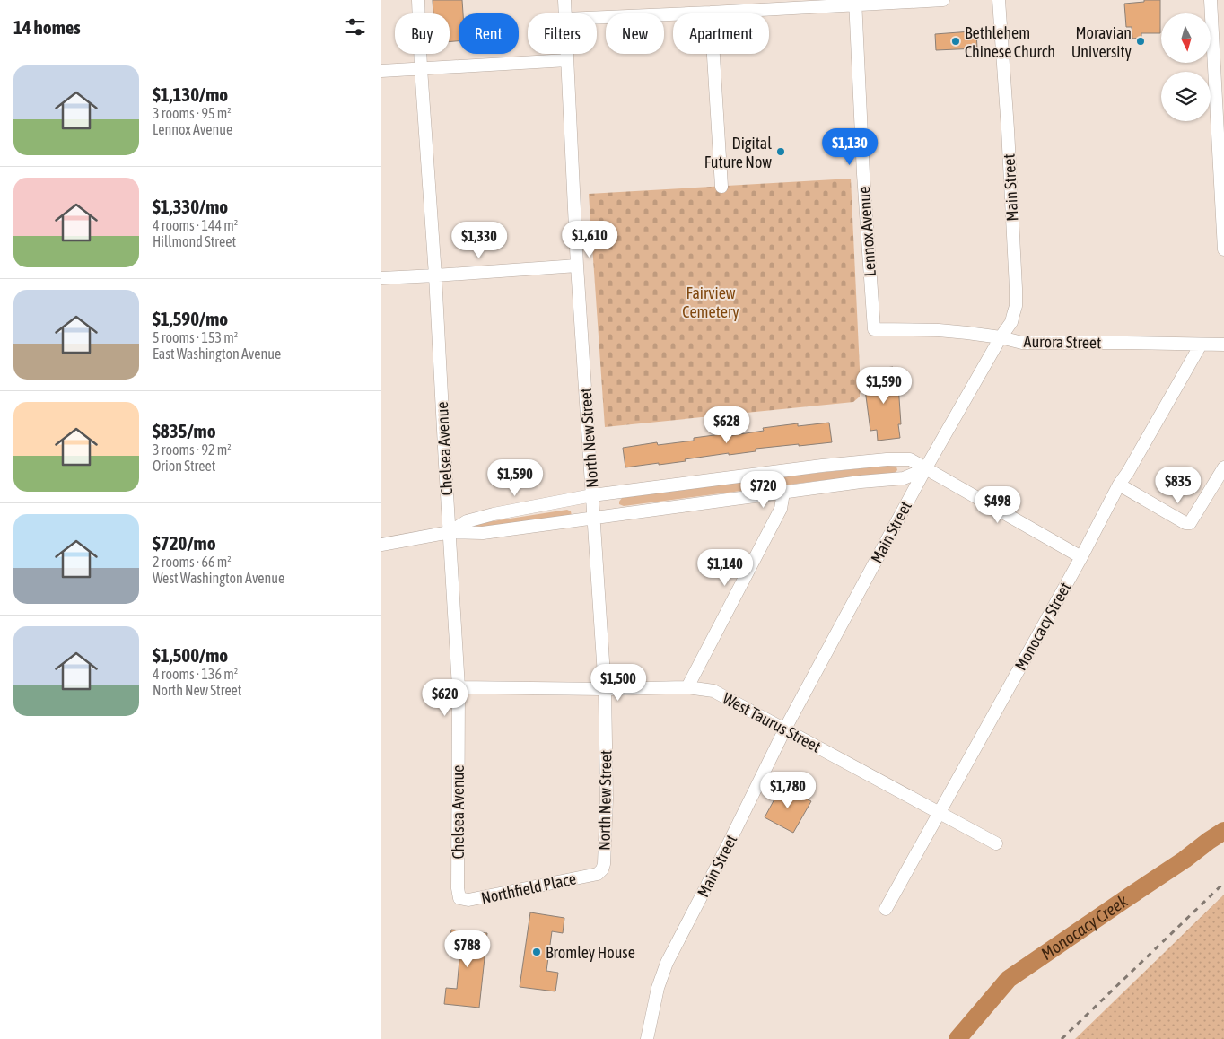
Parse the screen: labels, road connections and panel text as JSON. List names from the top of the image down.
{
  "streets": {
    "street": [
      "Main Street",
      "Lennox Avenue",
      "Aurora Street",
      "North New Street",
      "Chelsea Avenue",
      "Monocacy Street",
      "West Taurus Street",
      "Northfield Place"
    ]
  },
  "crossings": [
    ["Main Street", "Aurora Street"],
    ["Main Street", "West Taurus Street"],
    ["Lennox Avenue", "Aurora Street"],
    ["Aurora Street", "Monocacy Street"],
    ["North New Street", "West Taurus Street"],
    ["North New Street", "Northfield Place"],
    ["Chelsea Avenue", "West Taurus Street"],
    ["Chelsea Avenue", "Northfield Place"],
    ["Monocacy Street", "West Taurus Street"]
  ],
  "water": ["Monocacy Creek"],
  "parks": ["Fairview Cemetery"],
  "places": [
    "Bethlehem Chinese Church",
    "Moravian University",
    "Digital Future Now",
    "Bromley House"
  ],
  "north": "bottom",
  "page": {
    "heading": "14 homes",
    "chip": [
      "Buy",
      "Rent",
      "Filters",
      "New",
      "Apartment"
    ],
    "list": [
      {
        "name": "$1,130/mo",
        "note": "3 rooms · 95 m² · Lennox Avenue"
      },
      {
        "name": "$1,330/mo",
        "note": "4 rooms · 144 m² · Hillmond Street"
      },
      {
        "name": "$1,590/mo",
        "note": "5 rooms · 153 m² · East Washington Avenue"
      },
      {
        "name": "$835/mo",
        "note": "3 rooms · 92 m² · Orion Street"
      },
      {
        "name": "$720/mo",
        "note": "2 rooms · 66 m² · West Washington Avenue"
      },
      {
        "name": "$1,500/mo",
        "note": "4 rooms · 136 m² · North New Street"
      }
    ],
    "price": [
      "$1,130",
      "$1,610",
      "$1,330",
      "$1,590",
      "$628",
      "$1,590",
      "$835",
      "$720",
      "$498",
      "$1,140",
      "$1,500",
      "$620",
      "$1,780",
      "$788"
    ]
  }
}
